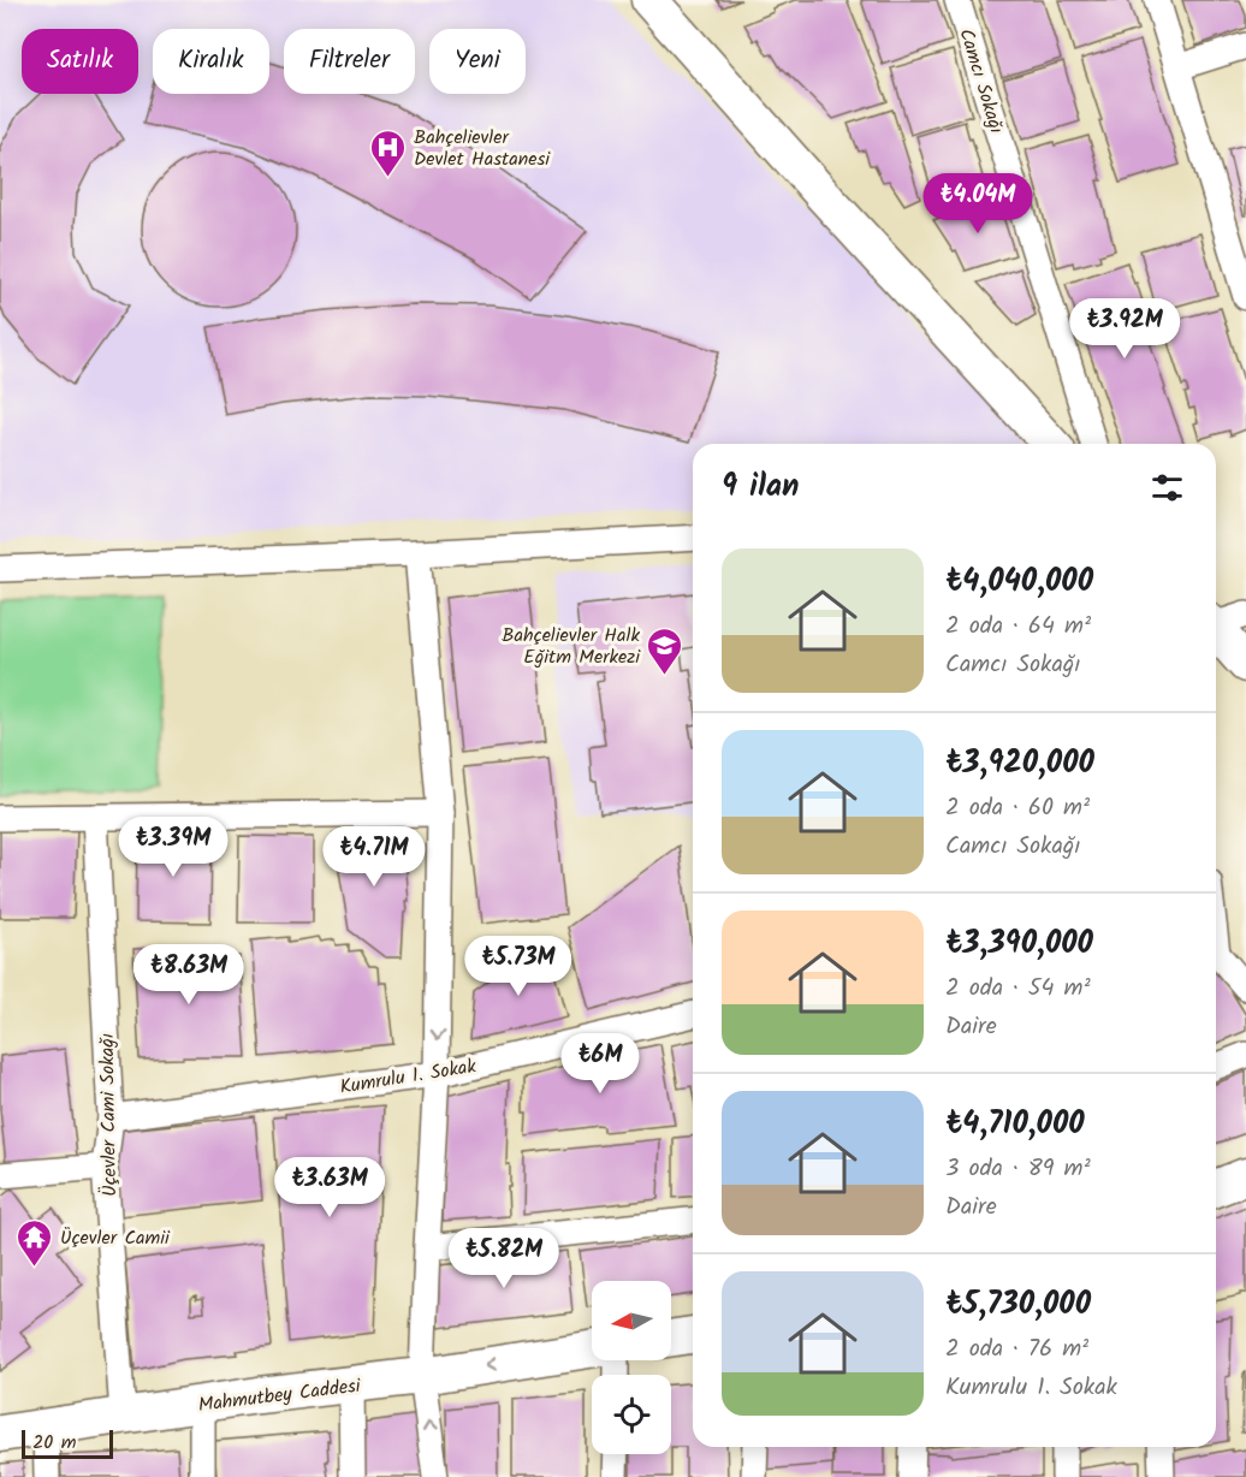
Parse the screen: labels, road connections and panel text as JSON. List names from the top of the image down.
{
  "streets": {
    "main road": ["Mahmutbey Caddesi"],
    "street": ["Camcı Sokağı", "Kumrulu 1. Sokak", "Üçevler Cami Sokağı"]
  },
  "crossings": [
    ["Kumrulu 1. Sokak", "Üçevler Cami Sokağı"],
    ["Üçevler Cami Sokağı", "Mahmutbey Caddesi"]
  ],
  "places": {
    "hospital": ["Bahçelievler Devlet Hastanesi"],
    "school or university": ["Bahçelievler Halk Eğitm Merkezi"],
    "temple": ["Üçevler Camii"]
  },
  "scale_bar": "20 m",
  "north": "left",
  "page": {
    "chip": [
      "Satılık",
      "Kiralık",
      "Filtreler",
      "Yeni"
    ],
    "price": [
      "₺4.04M",
      "₺3.92M",
      "₺3.39M",
      "₺4.71M",
      "₺5.73M",
      "₺8.63M",
      "₺6M",
      "₺3.63M",
      "₺5.82M"
    ],
    "heading": "9 ilan",
    "list": [
      {
        "name": "₺4,040,000",
        "note": "2 oda · 64 m² · Camcı Sokağı"
      },
      {
        "name": "₺3,920,000",
        "note": "2 oda · 60 m² · Camcı Sokağı"
      },
      {
        "name": "₺3,390,000",
        "note": "2 oda · 54 m² · Daire"
      },
      {
        "name": "₺4,710,000",
        "note": "3 oda · 89 m² · Daire"
      },
      {
        "name": "₺5,730,000",
        "note": "2 oda · 76 m² · Kumrulu 1. Sokak"
      }
    ],
    "scale": "20 m"
  }
}
